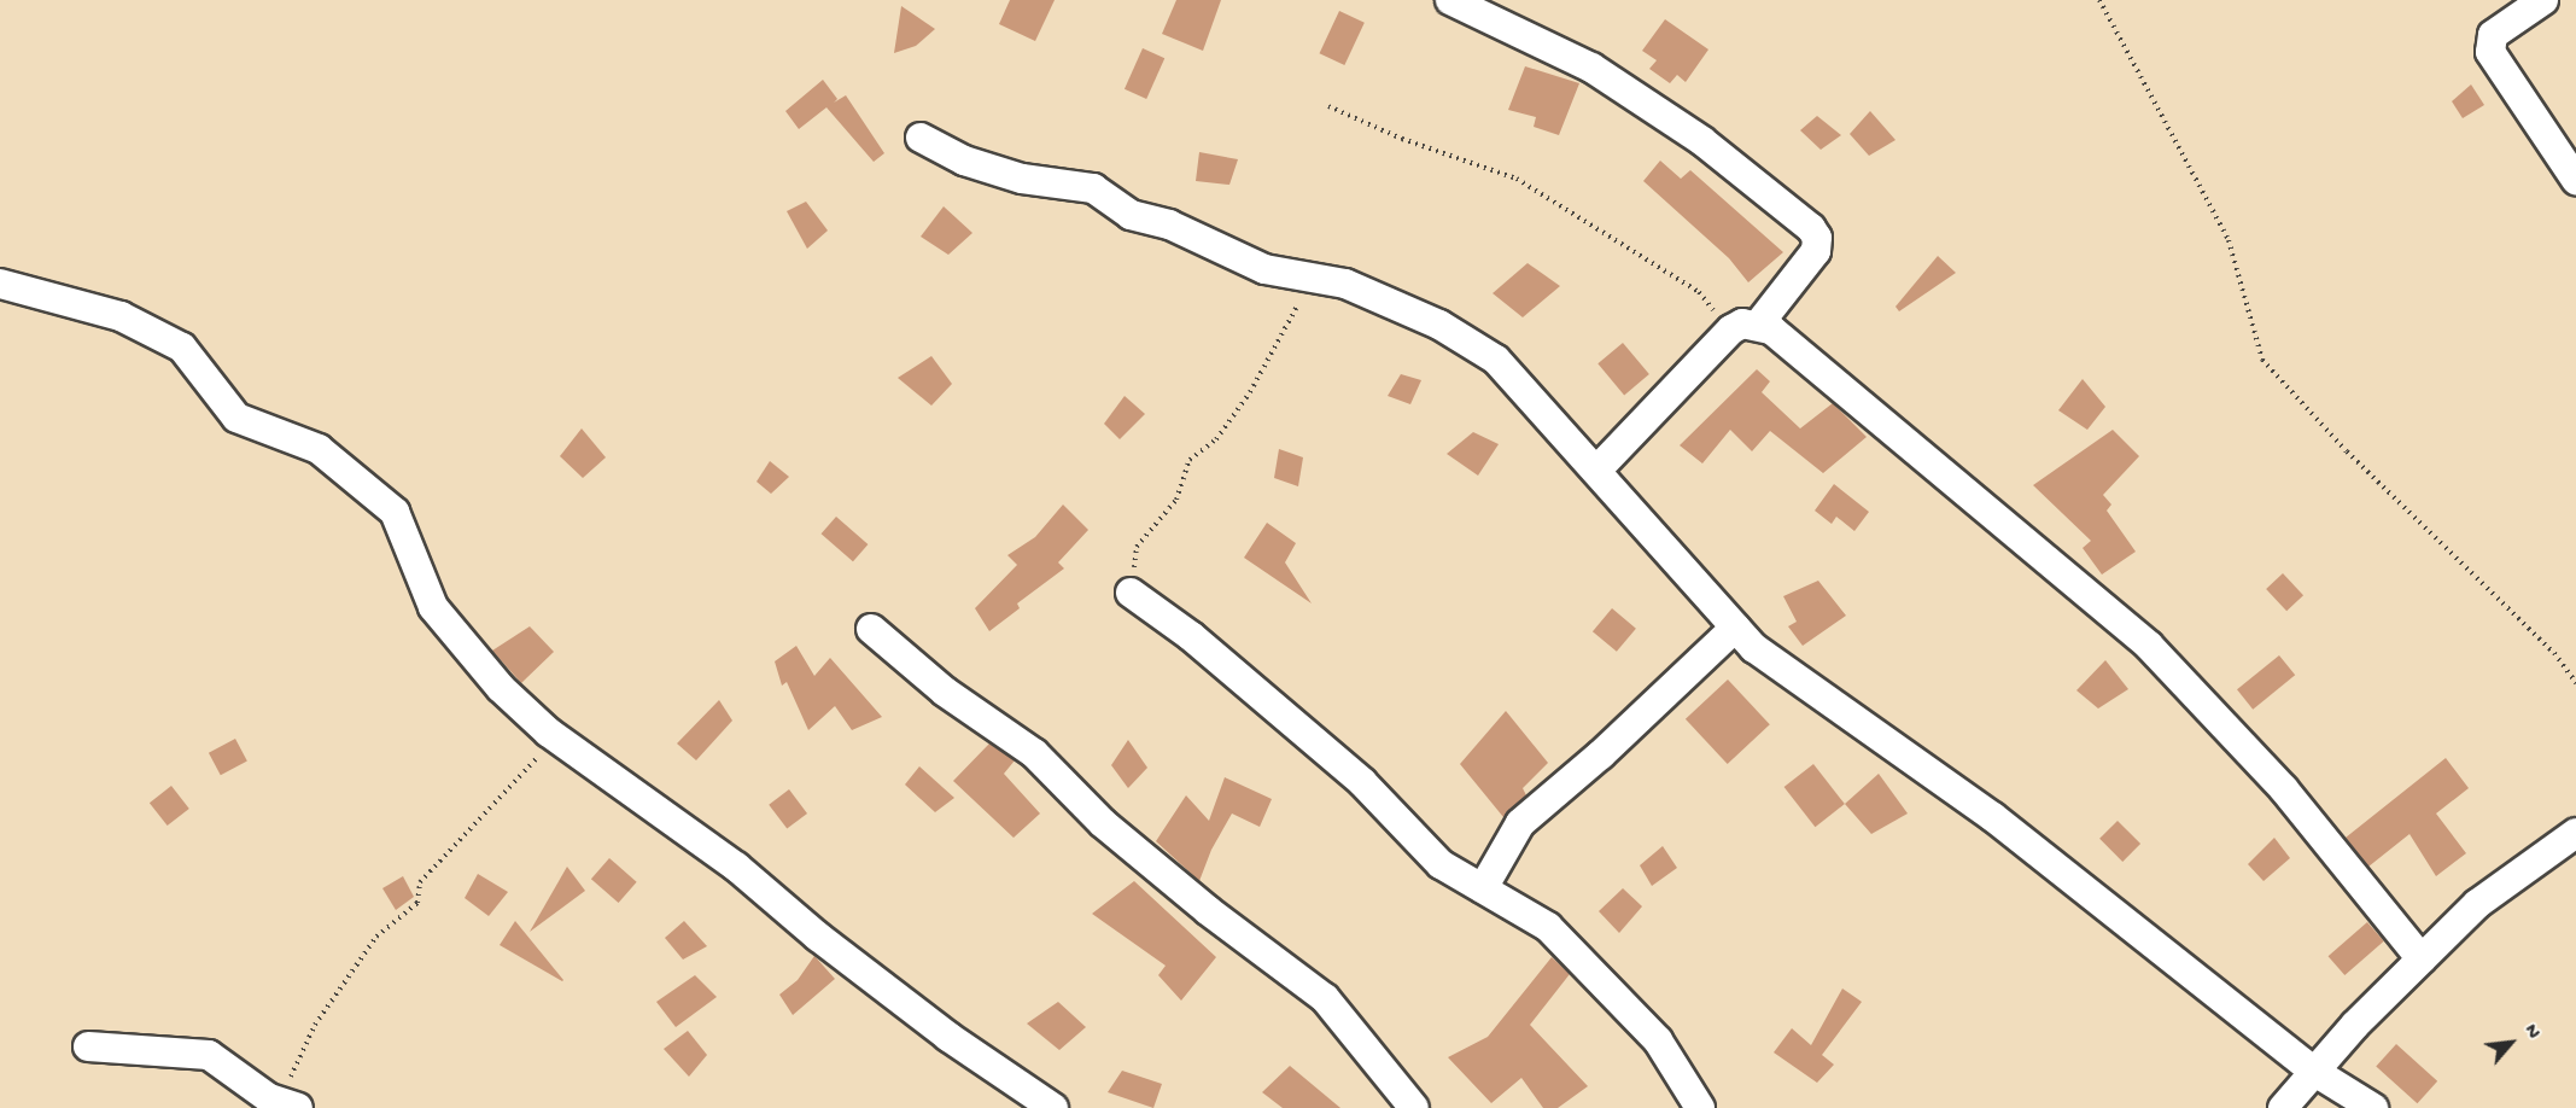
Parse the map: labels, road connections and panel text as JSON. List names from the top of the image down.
{
  "north": "top right"
}
